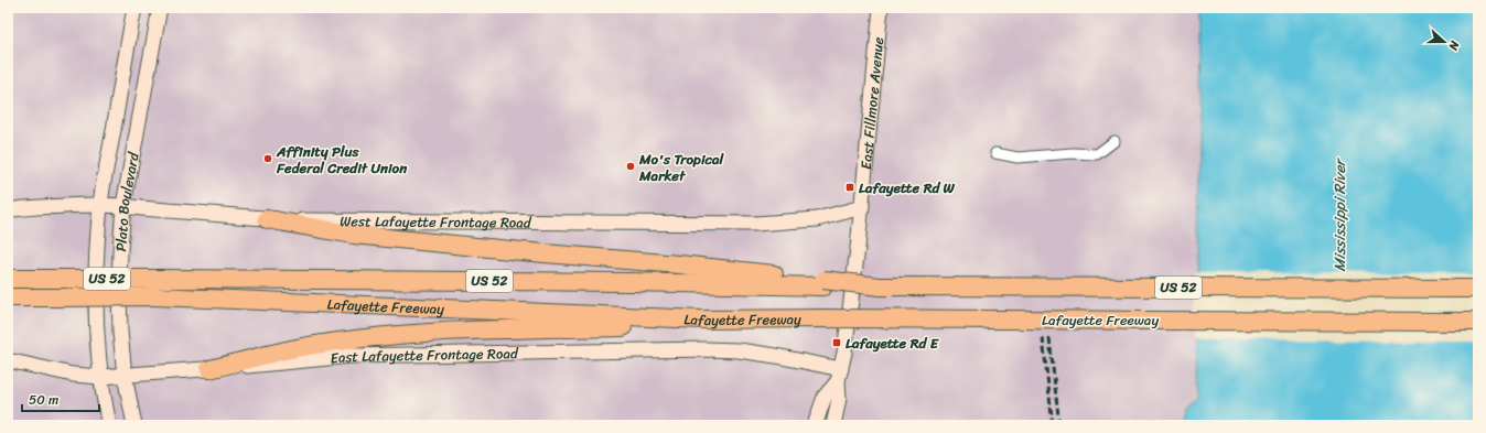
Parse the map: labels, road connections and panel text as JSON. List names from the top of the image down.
{
  "streets": {
    "highway": ["US 52", "Lafayette Freeway"],
    "street": [
      "East Fillmore Avenue",
      "Plato Boulevard",
      "West Lafayette Frontage Road",
      "East Lafayette Frontage Road"
    ]
  },
  "crossings": [
    ["East Fillmore Avenue", "West Lafayette Frontage Road"],
    ["East Fillmore Avenue", "East Lafayette Frontage Road"],
    ["Plato Boulevard", "West Lafayette Frontage Road"],
    ["Plato Boulevard", "East Lafayette Frontage Road"],
    ["US 52", "Lafayette Freeway"]
  ],
  "water": ["Mississippi River"],
  "places": {
    "other": ["Affinity Plus Federal Credit Union", "Mo's Tropical Market"],
    "transit": ["Lafayette Rd W", "Lafayette Rd E"]
  },
  "scale_bar": "50 m",
  "north": "right"
}
